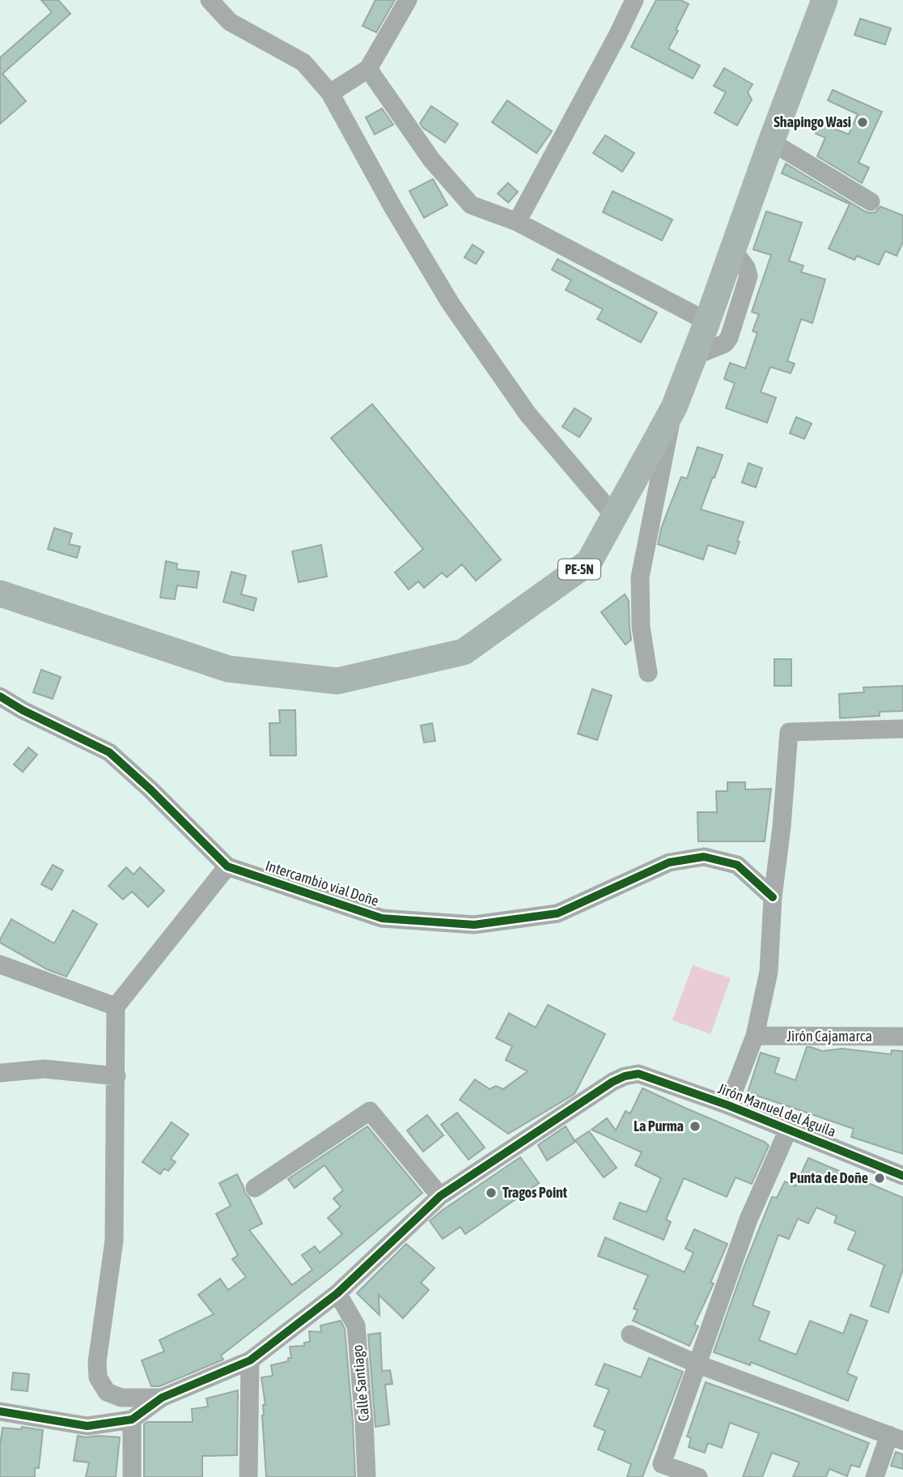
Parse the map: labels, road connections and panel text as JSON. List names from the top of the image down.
{
  "streets": {
    "highway": ["PE-5N"],
    "street": [
      "Intercambio vial Doñe",
      "Jirón Cajamarca",
      "Jirón Manuel del Águila",
      "Calle Santiago"
    ]
  },
  "places": [
    "Shapingo Wasi",
    "La Purma",
    "Punta de Doñe",
    "Tragos Point"
  ]
}
